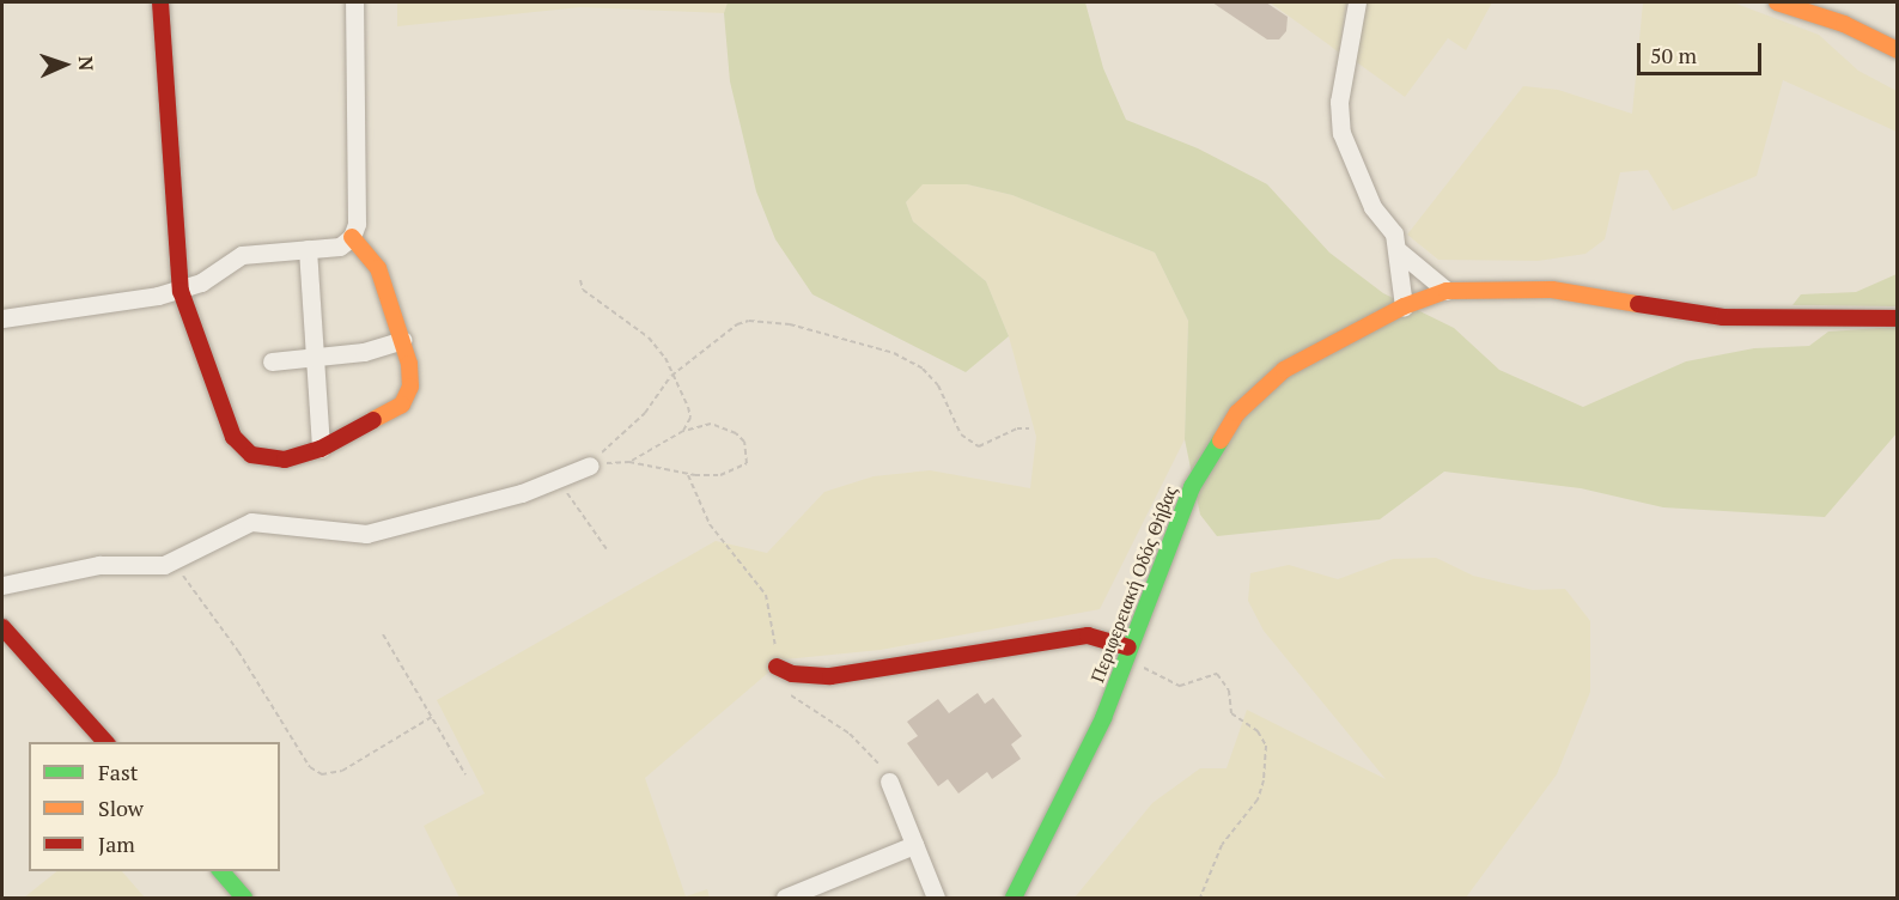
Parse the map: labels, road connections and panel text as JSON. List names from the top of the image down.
{
  "streets": {
    "street": ["Περιφερειακή Οδός Θήβας"]
  },
  "legend": ["Fast", "Slow", "Jam"],
  "scale_bar": "50 m",
  "north": "right"
}
